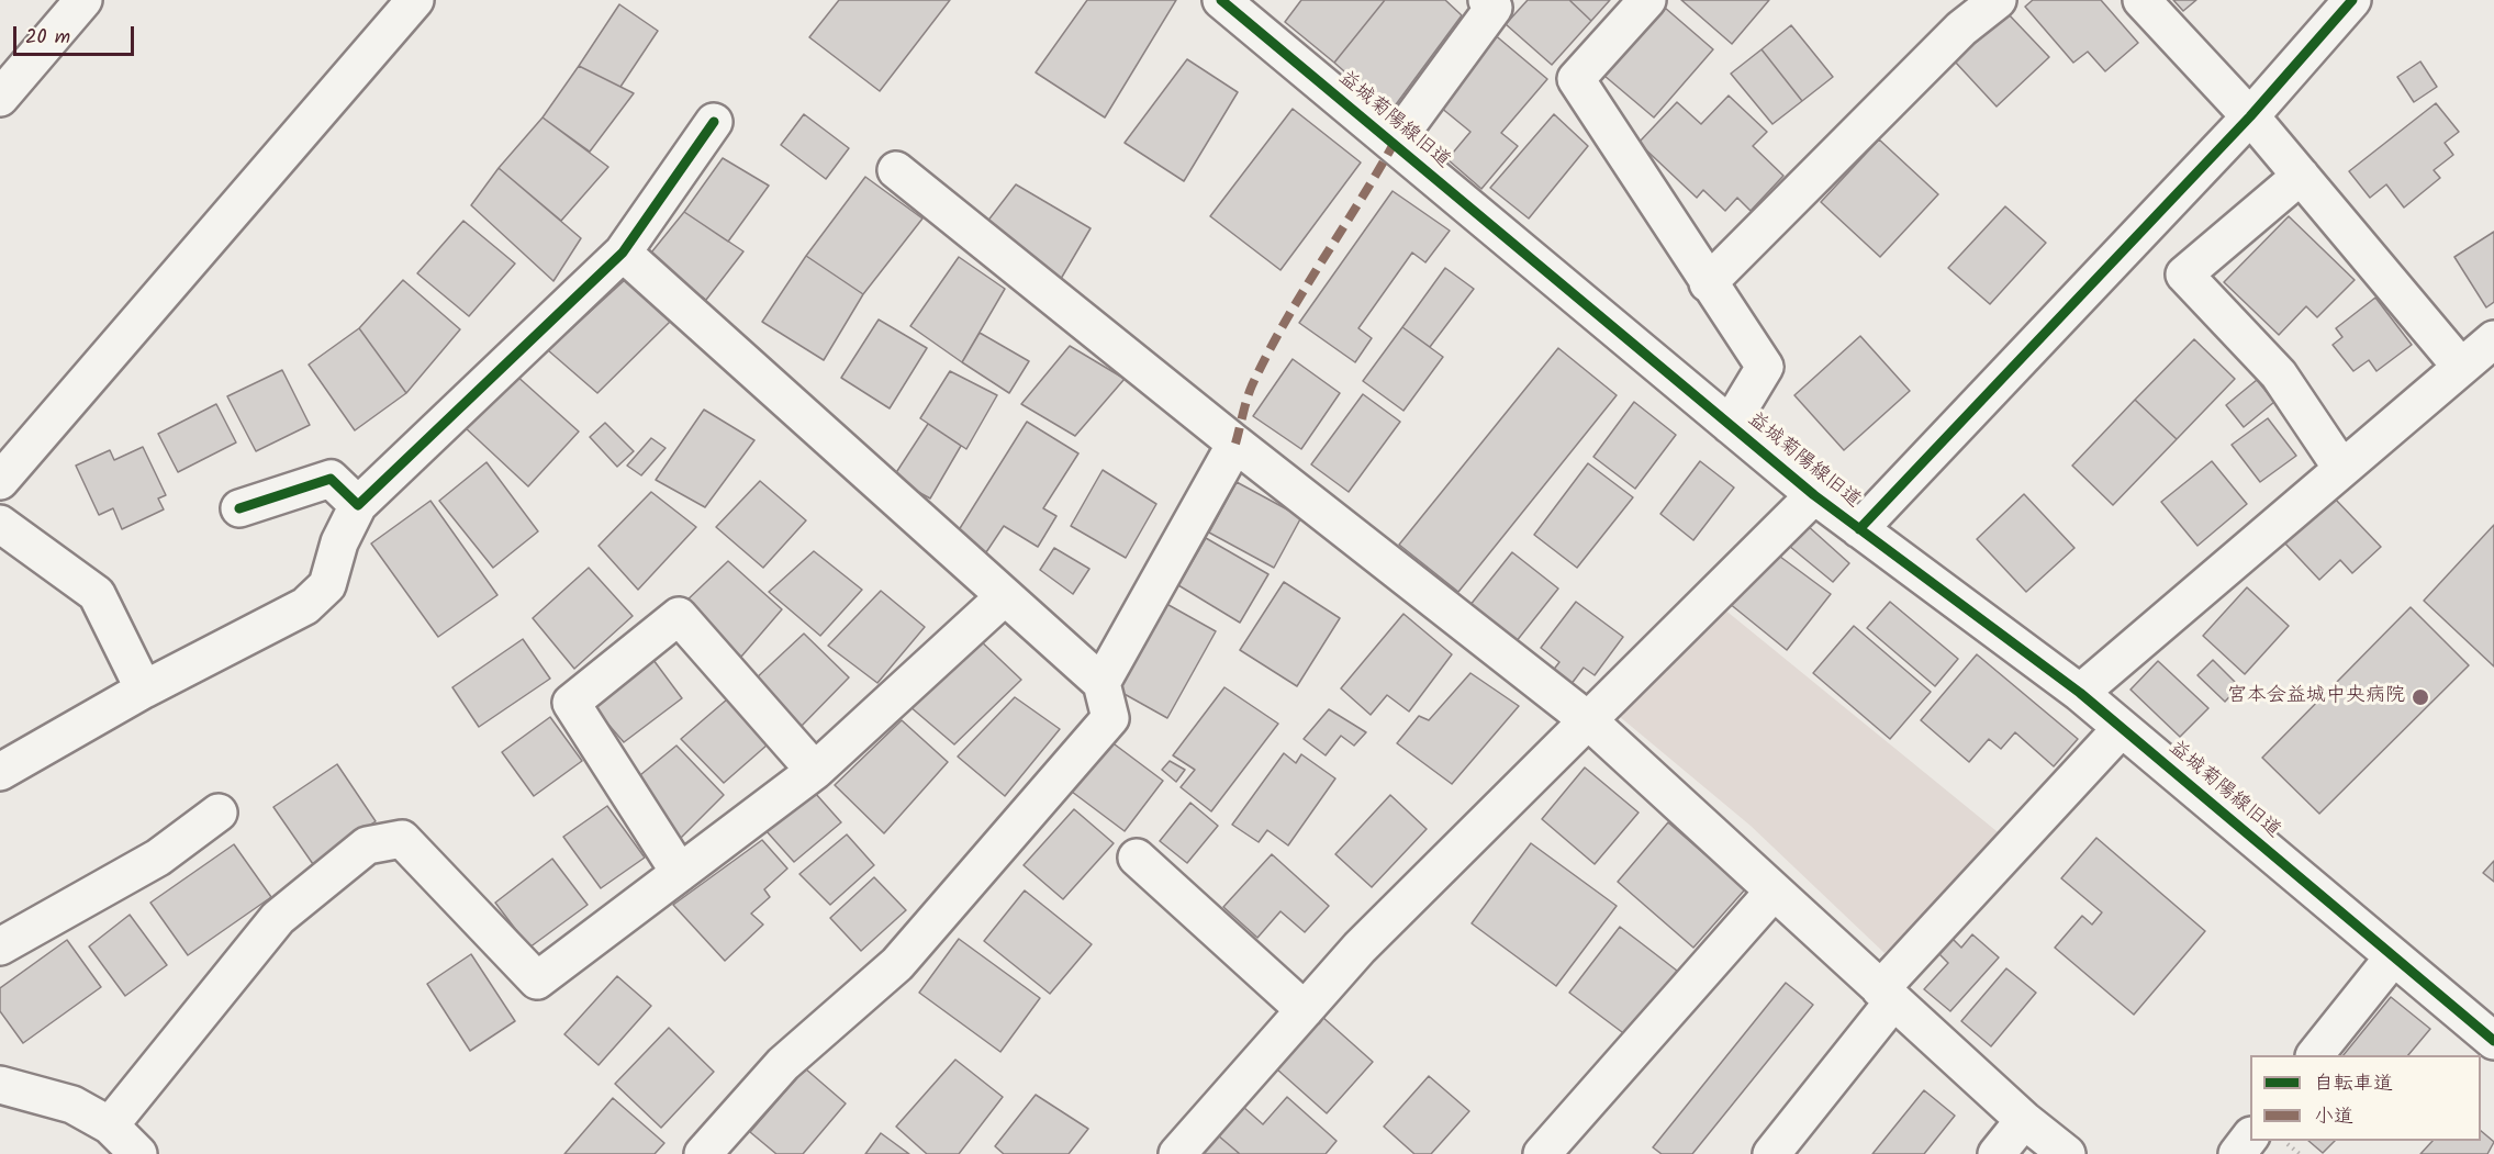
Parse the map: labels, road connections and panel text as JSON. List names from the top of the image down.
{
  "streets": {
    "street": ["益城菊陽線旧道"]
  },
  "places": ["宮本会益城中央病院"],
  "legend": ["自転車道", "小道"],
  "scale_bar": "20 m"
}
